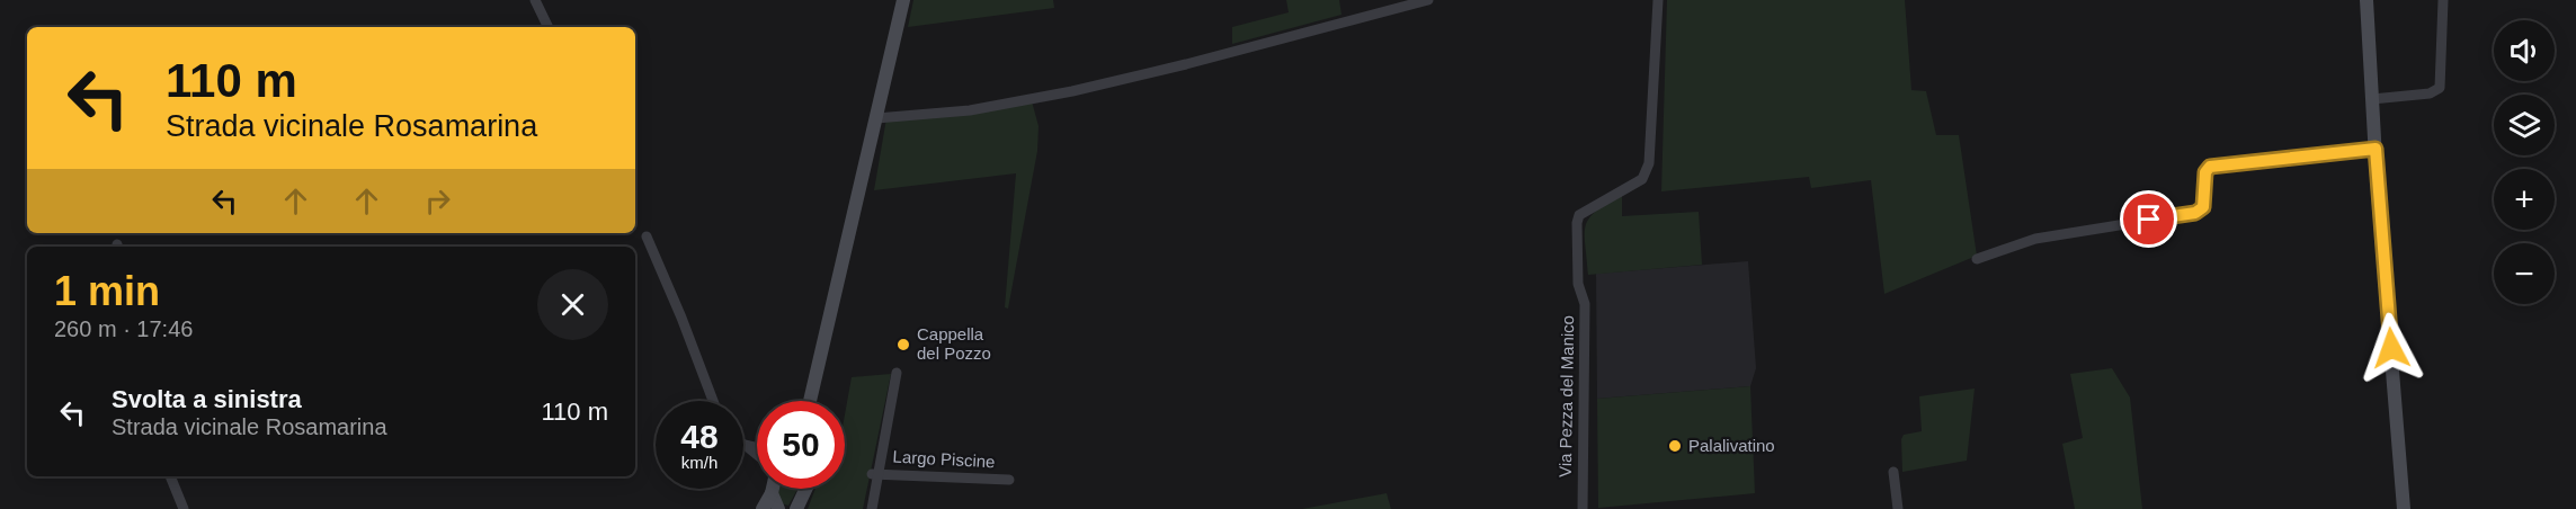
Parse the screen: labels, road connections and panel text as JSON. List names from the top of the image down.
{
  "streets": {
    "street": ["Via Pezza del Manico", "Largo Piscine"]
  },
  "places": ["Cappella del Pozzo", "Palalivatino"],
  "page": {
    "map_buttons": ["+", "−"],
    "turn": ["110 m", "Strada vicinale Rosamarina"],
    "heading": ["1 min", "260 m · 17:46"],
    "list": [
      {
        "name": "Svolta a sinistra",
        "note": "Strada vicinale Rosamarina",
        "value": "110 m"
      }
    ],
    "speed": "48 km/h",
    "limit": "50"
  }
}
